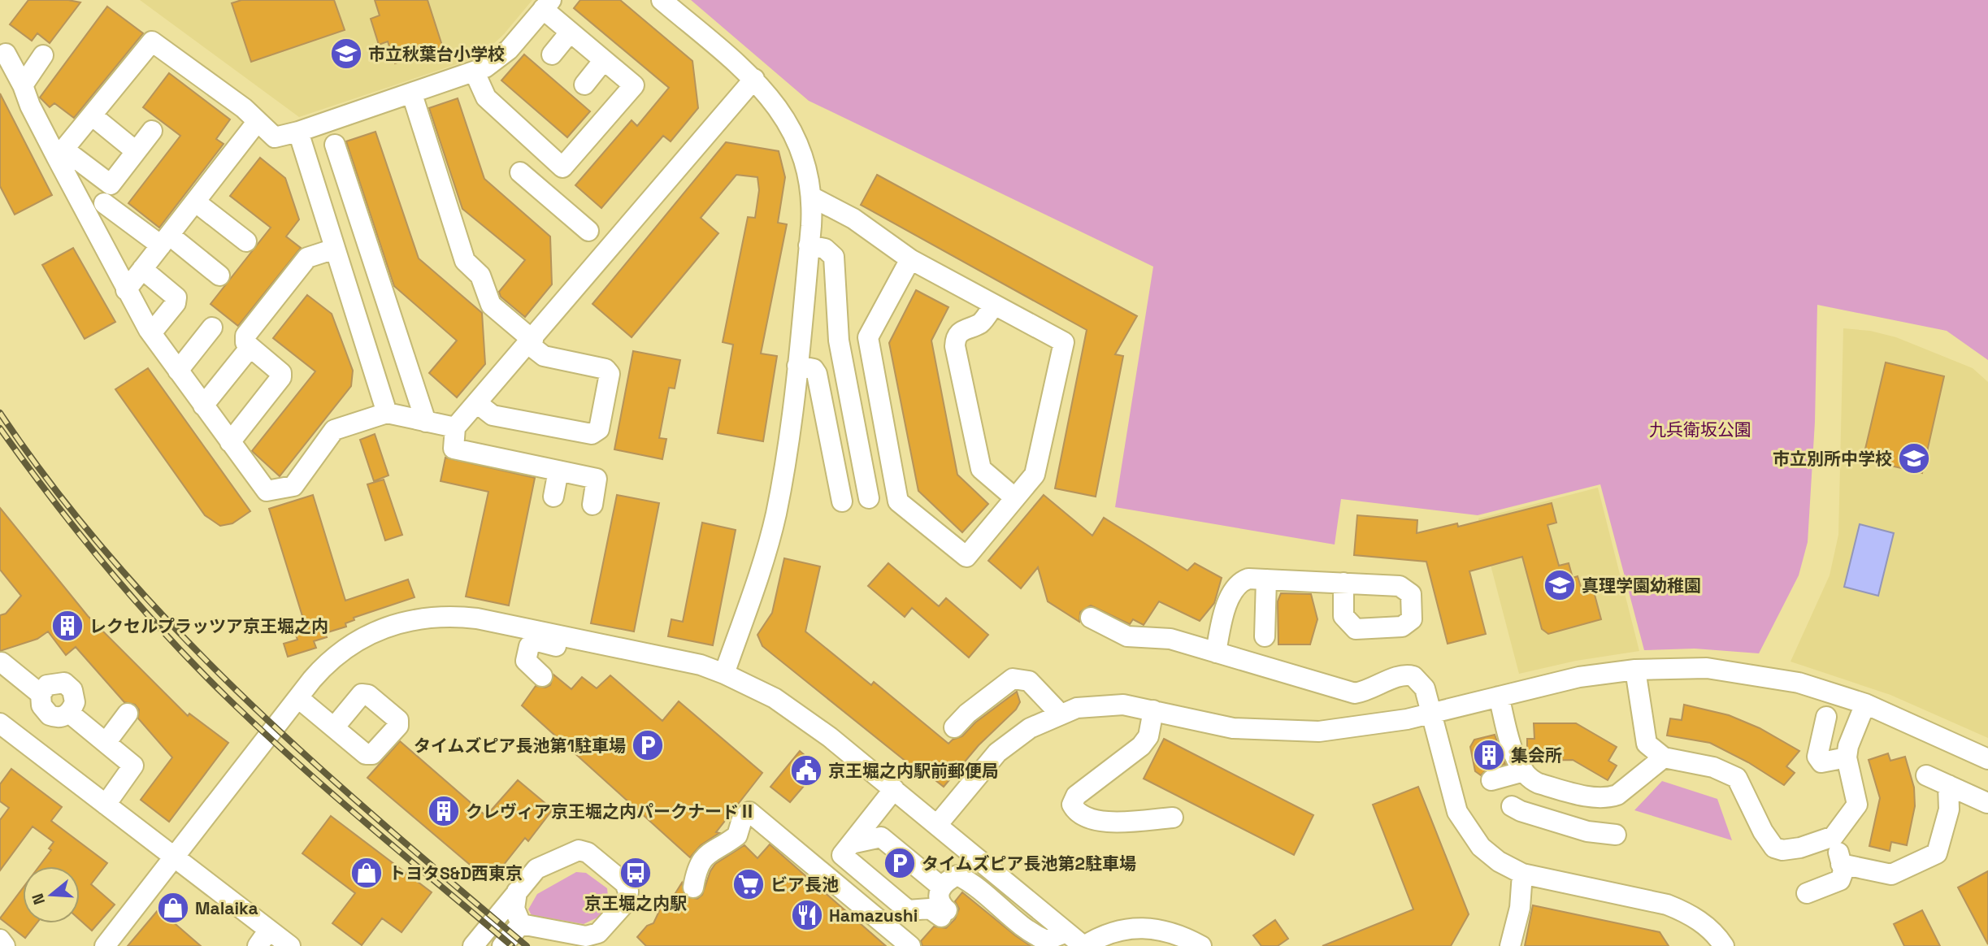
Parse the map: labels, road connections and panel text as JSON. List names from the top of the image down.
{
  "parks": ["九兵衛坂公園"],
  "places": {
    "school or university": ["市立秋葉台小学校", "市立別所中学校", "真理学園幼稚園"],
    "building": ["レクセルプラッツア京王堀之内", "集会所", "クレヴィア京王堀之内パークナードⅡ"],
    "parking": ["タイムズピア長池第1駐車場", "タイムズピア長池第2駐車場"],
    "public building": ["京王堀之内駅前郵便局"],
    "shop": ["トヨタS&D西東京", "Malaika"],
    "bus stop": ["京王堀之内駅"],
    "supermarket": ["ビア長池"],
    "restaurant": ["Hamazushi"]
  },
  "north": "left"
}
